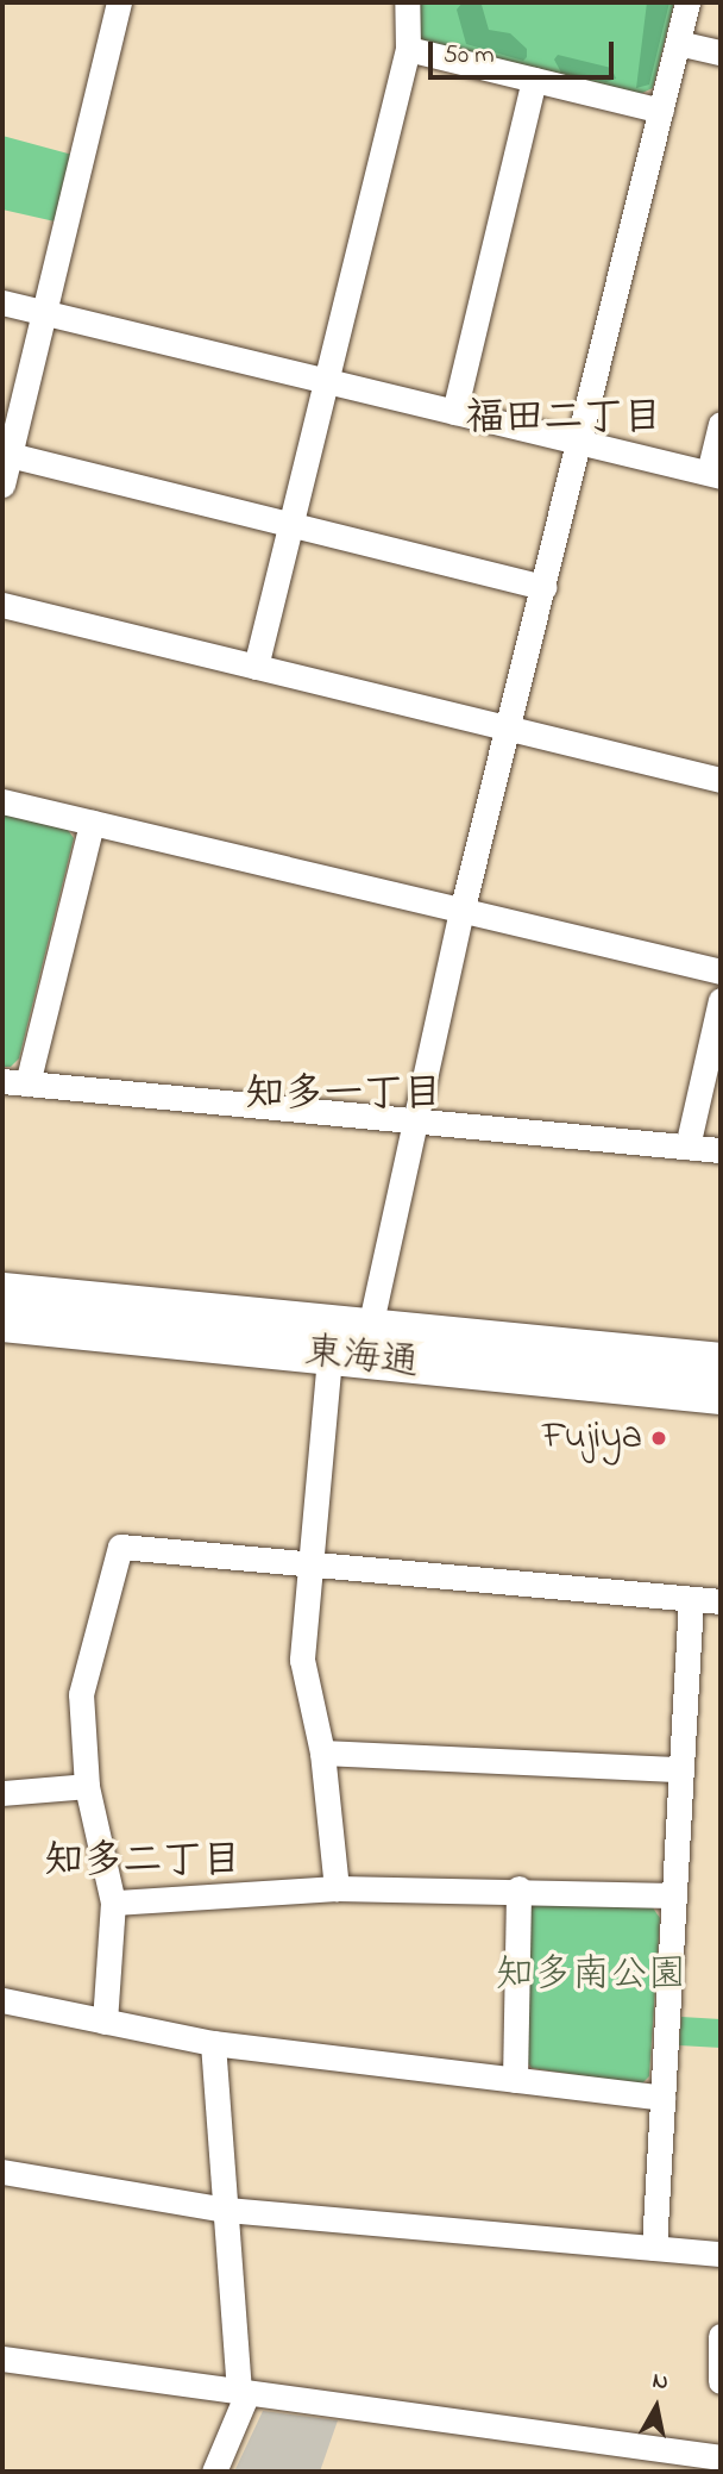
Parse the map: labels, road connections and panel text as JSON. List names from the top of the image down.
{
  "streets": {
    "main road": ["東海通"]
  },
  "districts": ["福田二丁目", "知多一丁目", "知多二丁目"],
  "parks": ["知多南公園"],
  "places": ["Fujiya"],
  "scale_bar": "50 m",
  "north": "top"
}
